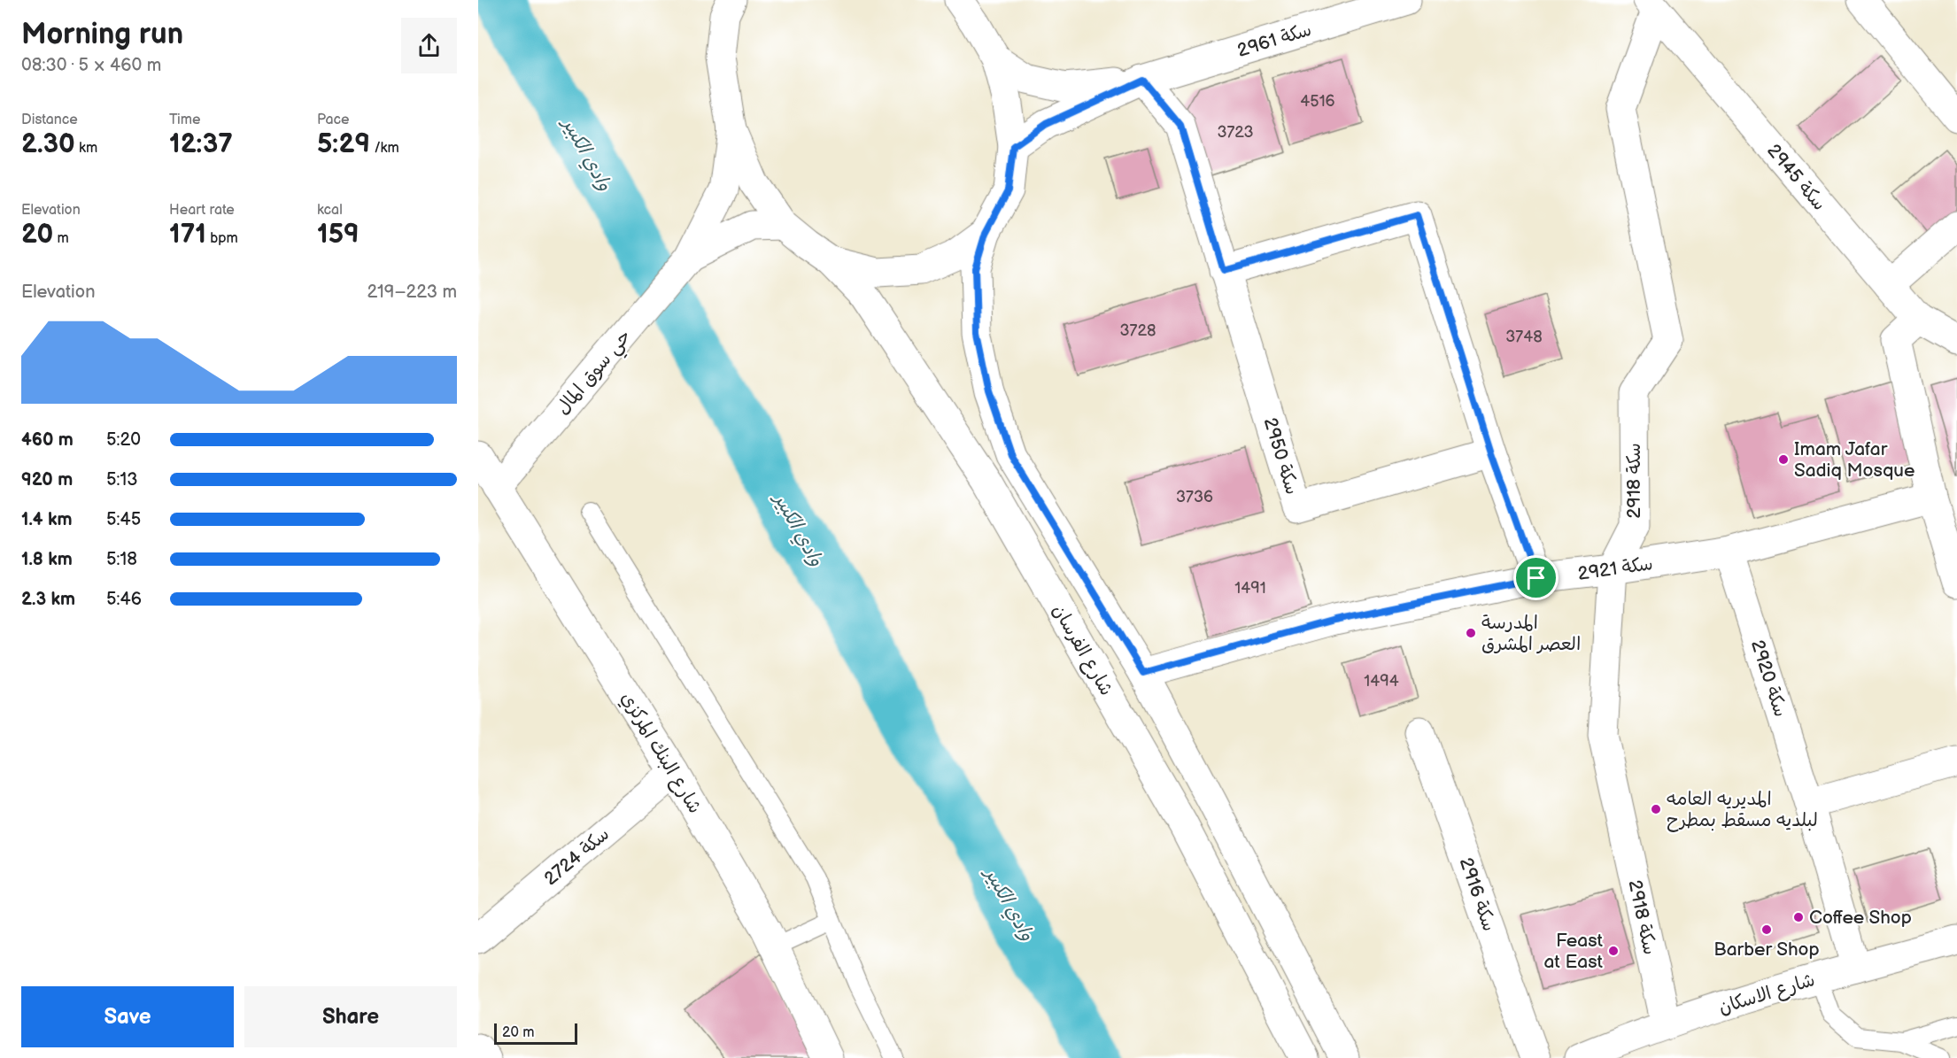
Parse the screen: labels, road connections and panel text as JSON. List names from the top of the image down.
{
  "streets": {
    "street": [
      "سكة 2961",
      "سكة 2945",
      "حي سوق المال",
      "سكة 2950",
      "سكة 2918",
      "سكة 2921",
      "شارع الفرسان",
      "سكة 2920",
      "شارع البنك المركزي",
      "سكة 2724",
      "سكة 2916",
      "شارع الاسكان"
    ]
  },
  "crossings": [
    ["سكة 2961", "سكة 2950"],
    ["سكة 2945", "سكة 2918"],
    ["حي سوق المال", "شارع البنك المركزي"],
    ["سكة 2918", "سكة 2921"],
    ["سكة 2918", "شارع الاسكان"],
    ["سكة 2921", "شارع الفرسان"],
    ["سكة 2921", "سكة 2920"],
    ["سكة 2920", "شارع الاسكان"],
    ["شارع البنك المركزي", "سكة 2724"]
  ],
  "water": ["وادي الكبير"],
  "places": [
    "Imam Jafar Sadiq Mosque",
    "المدرسة العصر المشرق",
    "المديريه العامه لبلديه مسقط بمطرح",
    "Coffee Shop",
    "Barber Shop",
    "Feast at East"
  ],
  "house_numbers": [
    "4516",
    "3723",
    "3728",
    "3748",
    "3736",
    "1491",
    "1494"
  ],
  "scale_bar": "20 m",
  "page": {
    "heading": ["Morning run", "08:30 · 5 × 460 m"],
    "stats": [
      ["Distance", "2.30 km"],
      ["Time", "12:37"],
      ["Pace", "5:29 /km"],
      ["Elevation", "20 m"],
      ["Heart rate", "171 bpm"],
      ["kcal", "159"]
    ],
    "chart": ["Elevation", "219–223 m"],
    "list": [
      {
        "name": "460 m",
        "note": "5:20"
      },
      {
        "name": "920 m",
        "note": "5:13"
      },
      {
        "name": "1.4 km",
        "note": "5:45"
      },
      {
        "name": "1.8 km",
        "note": "5:18"
      },
      {
        "name": "2.3 km",
        "note": "5:46"
      }
    ],
    "buttons": ["Save", "Share"],
    "scale": "20 m"
  }
}
